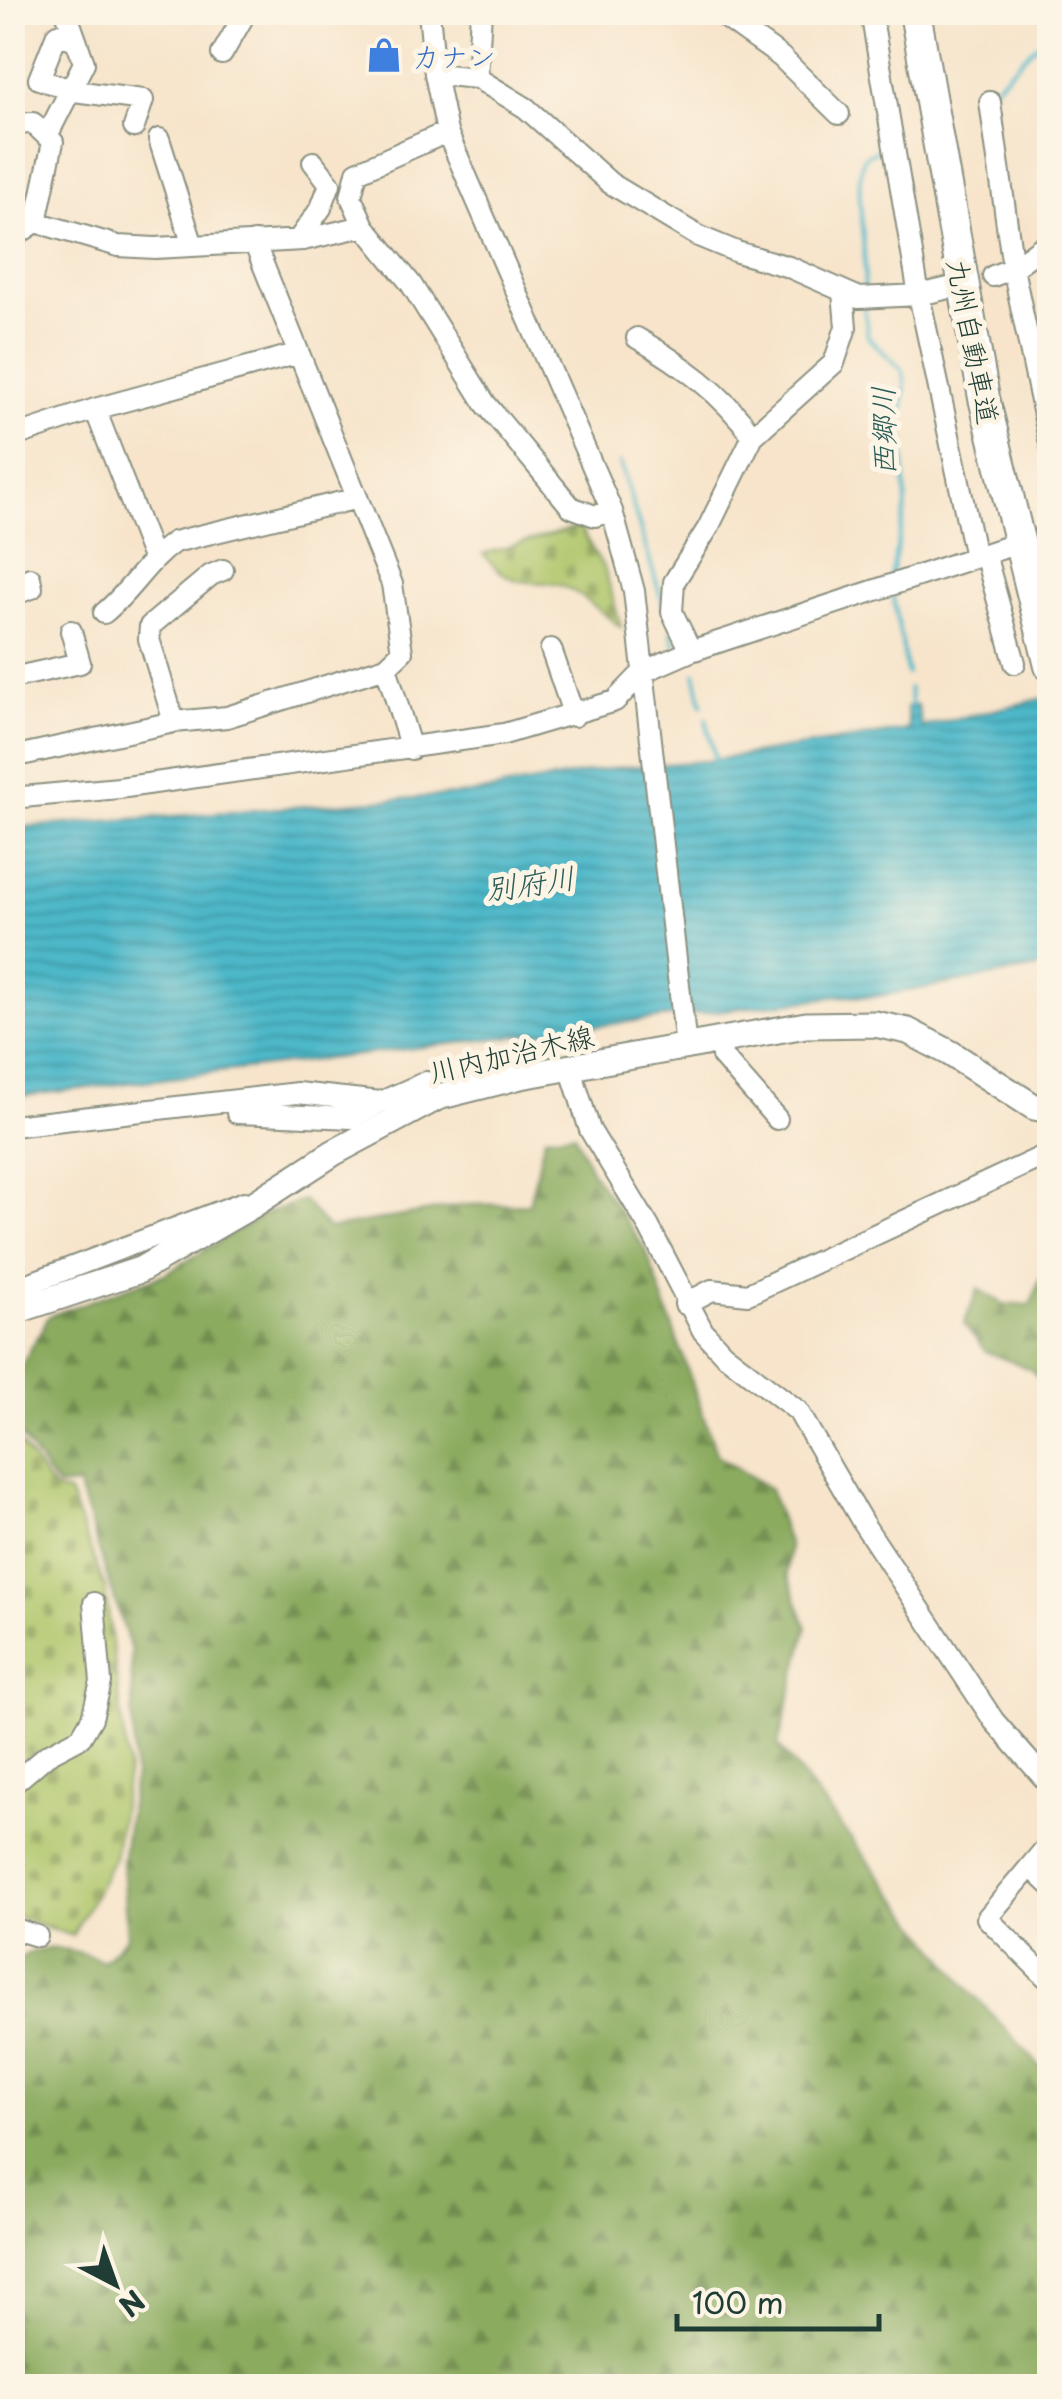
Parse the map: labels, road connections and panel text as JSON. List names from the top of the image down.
{
  "streets": {
    "highway": ["九州自動車道"],
    "main road": ["川内加治木線"]
  },
  "water": ["西郷川", "別府川"],
  "places": {
    "shop": ["カナン"]
  },
  "scale_bar": "100 m",
  "north": "bottom right"
}
